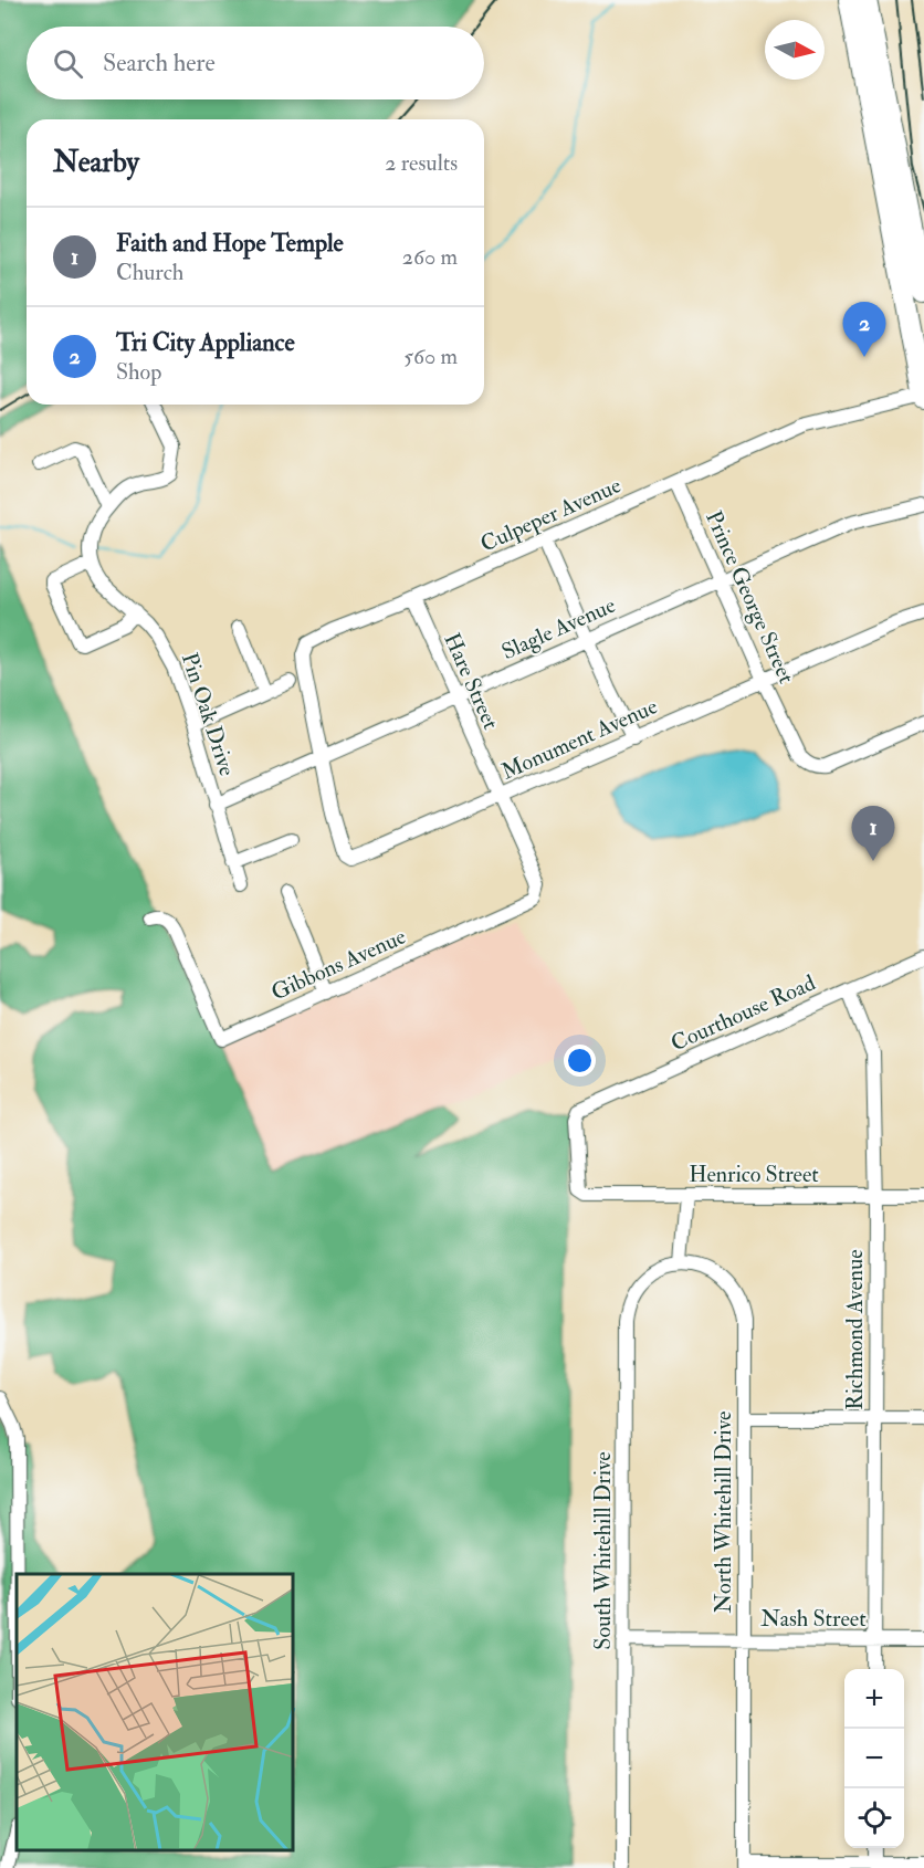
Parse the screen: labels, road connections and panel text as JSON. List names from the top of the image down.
{
  "streets": {
    "street": [
      "Culpeper Avenue",
      "Prince George Street",
      "Slagle Avenue",
      "Hare Street",
      "Pin Oak Drive",
      "Monument Avenue",
      "Gibbons Avenue",
      "Courthouse Road",
      "Henrico Street",
      "Richmond Avenue",
      "North Whitehill Drive",
      "South Whitehill Drive",
      "Nash Street"
    ]
  },
  "crossings": [
    ["Culpeper Avenue", "Prince George Street"],
    ["Culpeper Avenue", "Slagle Avenue"],
    ["Culpeper Avenue", "Hare Street"],
    ["Culpeper Avenue", "Monument Avenue"],
    ["Prince George Street", "Slagle Avenue"],
    ["Prince George Street", "Monument Avenue"],
    ["Slagle Avenue", "Hare Street"],
    ["Slagle Avenue", "Pin Oak Drive"],
    ["Slagle Avenue", "Monument Avenue"],
    ["Hare Street", "Monument Avenue"],
    ["Hare Street", "Gibbons Avenue"],
    ["Courthouse Road", "Henrico Street"],
    ["Courthouse Road", "Richmond Avenue"],
    ["Henrico Street", "Richmond Avenue"],
    ["Richmond Avenue", "Nash Street"],
    ["North Whitehill Drive", "South Whitehill Drive"],
    ["North Whitehill Drive", "Nash Street"],
    ["South Whitehill Drive", "Nash Street"]
  ],
  "north": "right",
  "page": {
    "search": "Search here",
    "heading": ["Nearby", "2 results"],
    "list": [
      {
        "mark": "1",
        "name": "Faith and Hope Temple",
        "note": "Church",
        "value": "260 m"
      },
      {
        "mark": "2",
        "name": "Tri City Appliance",
        "note": "Shop",
        "value": "560 m"
      }
    ],
    "pins": ["2", "1"],
    "map_buttons": ["+", "−"]
  }
}
